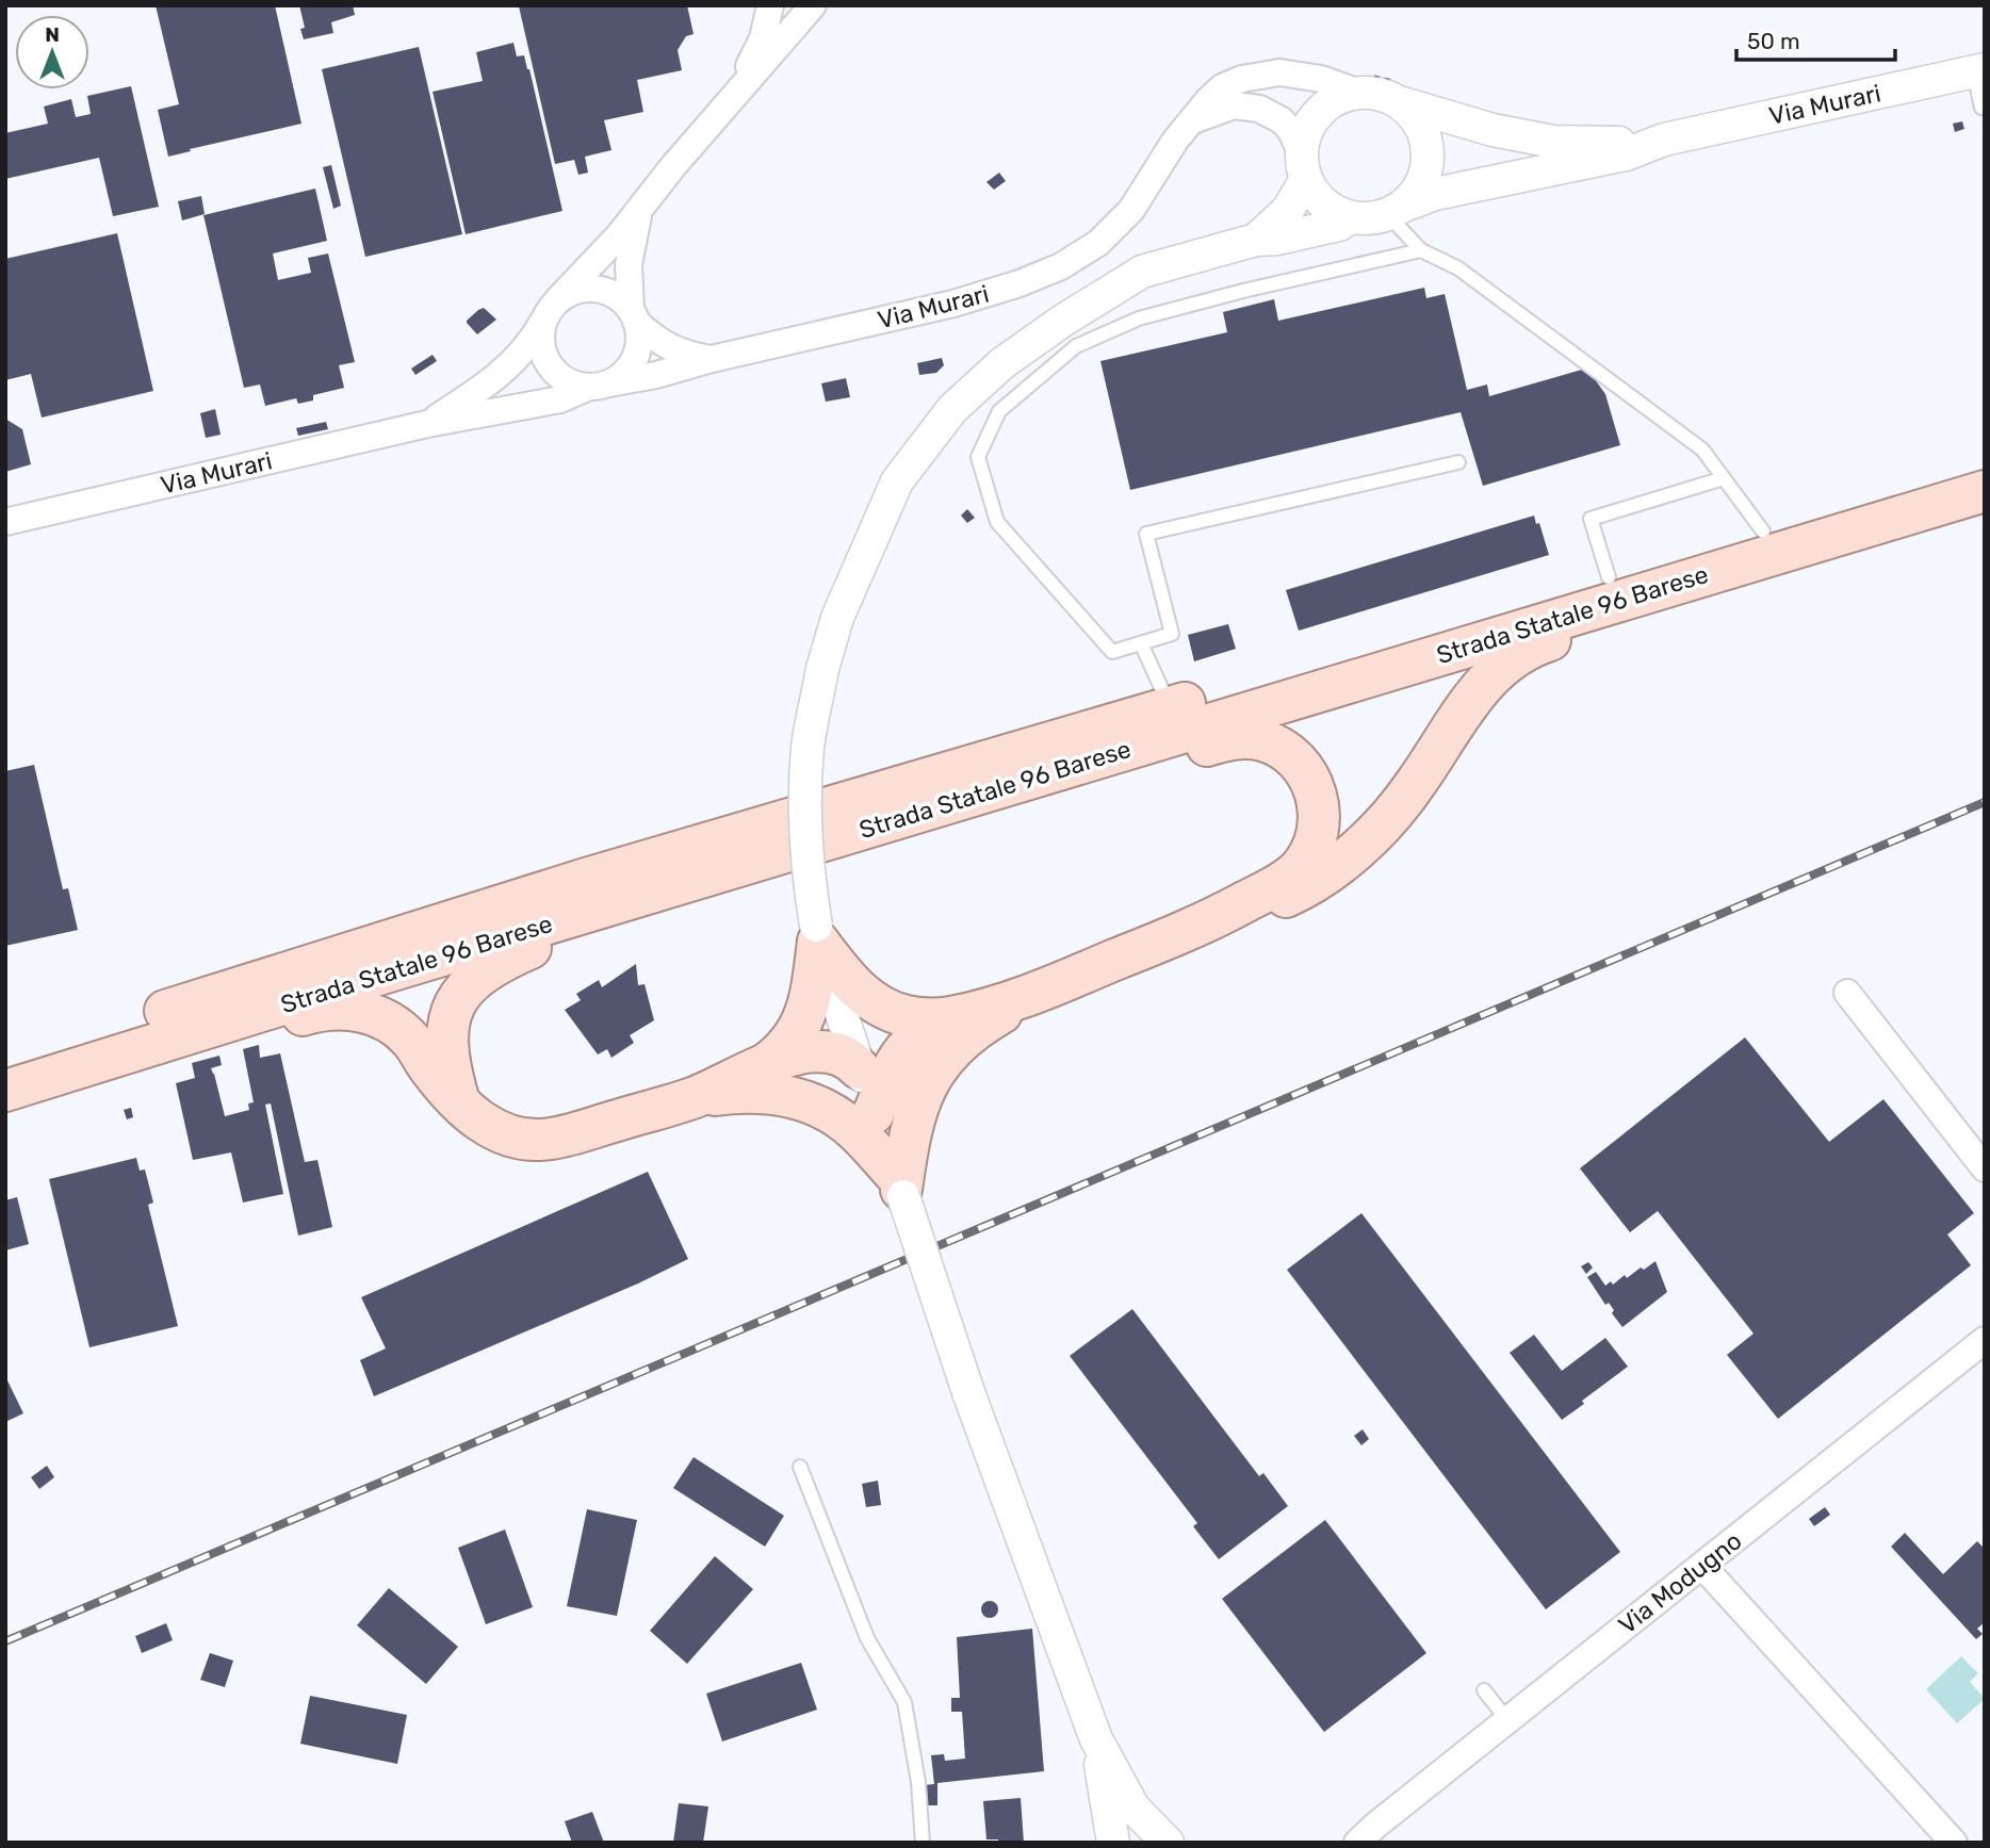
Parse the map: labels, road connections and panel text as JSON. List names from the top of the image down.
{
  "streets": {
    "main road": ["Strada Statale 96 Barese"],
    "street": ["Via Murari", "Via Modugno"]
  },
  "scale_bar": "50 m",
  "north": "top"
}
